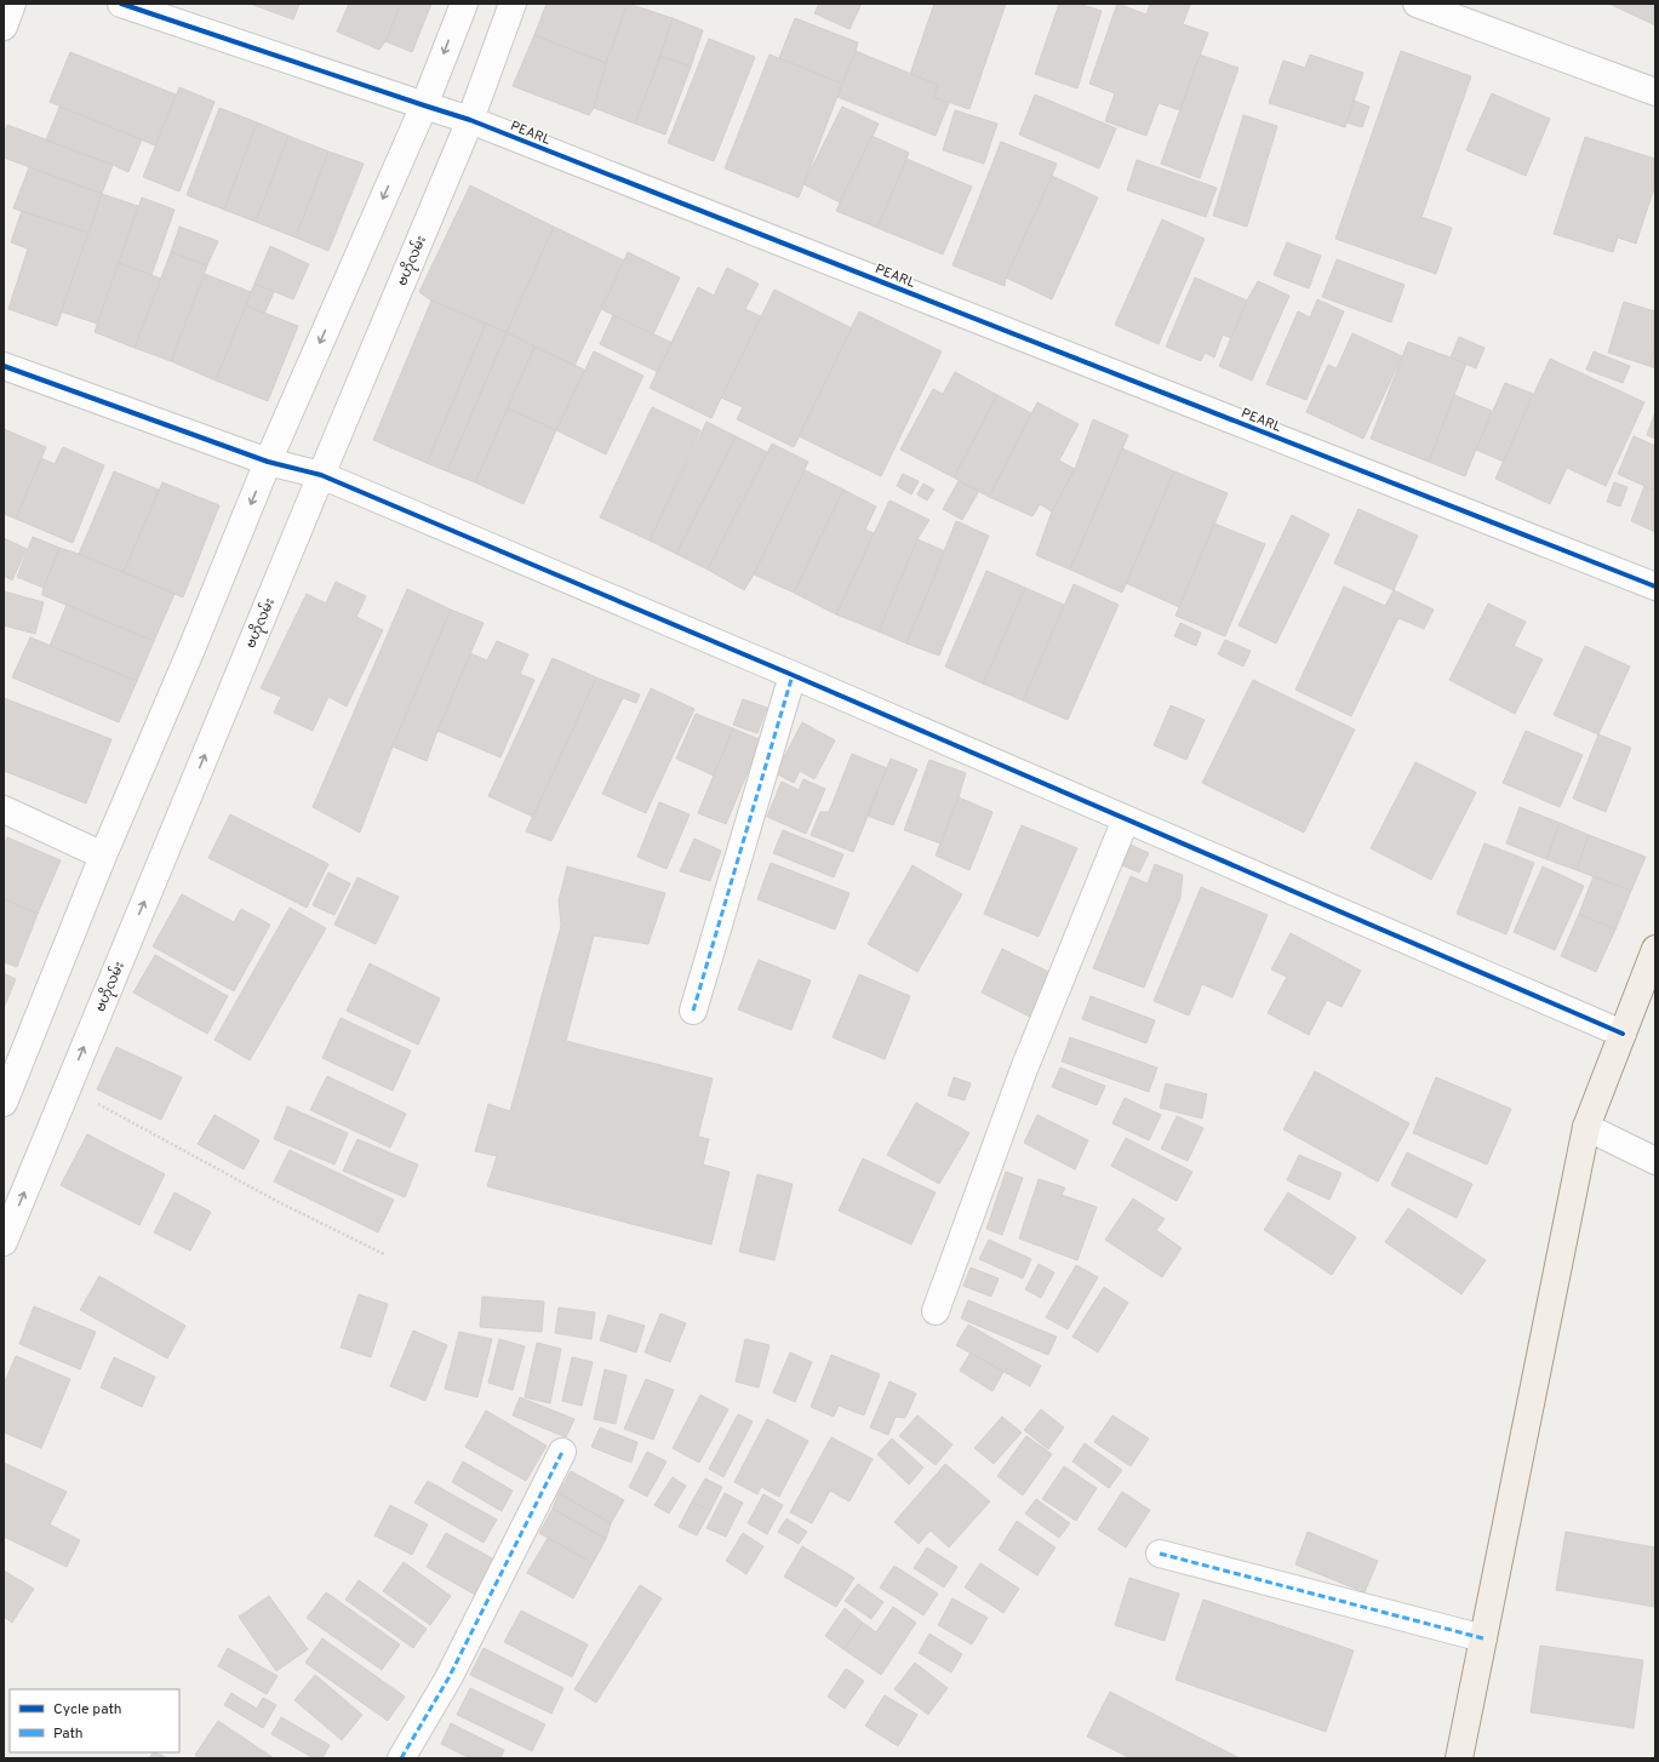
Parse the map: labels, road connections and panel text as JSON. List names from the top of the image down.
{
  "streets": {
    "street": ["PEARL", "ဗဟိုလမ်း"]
  },
  "crossings": [
    ["PEARL", "ဗဟိုလမ်း"]
  ],
  "legend": ["Cycle path", "Path"]
}
